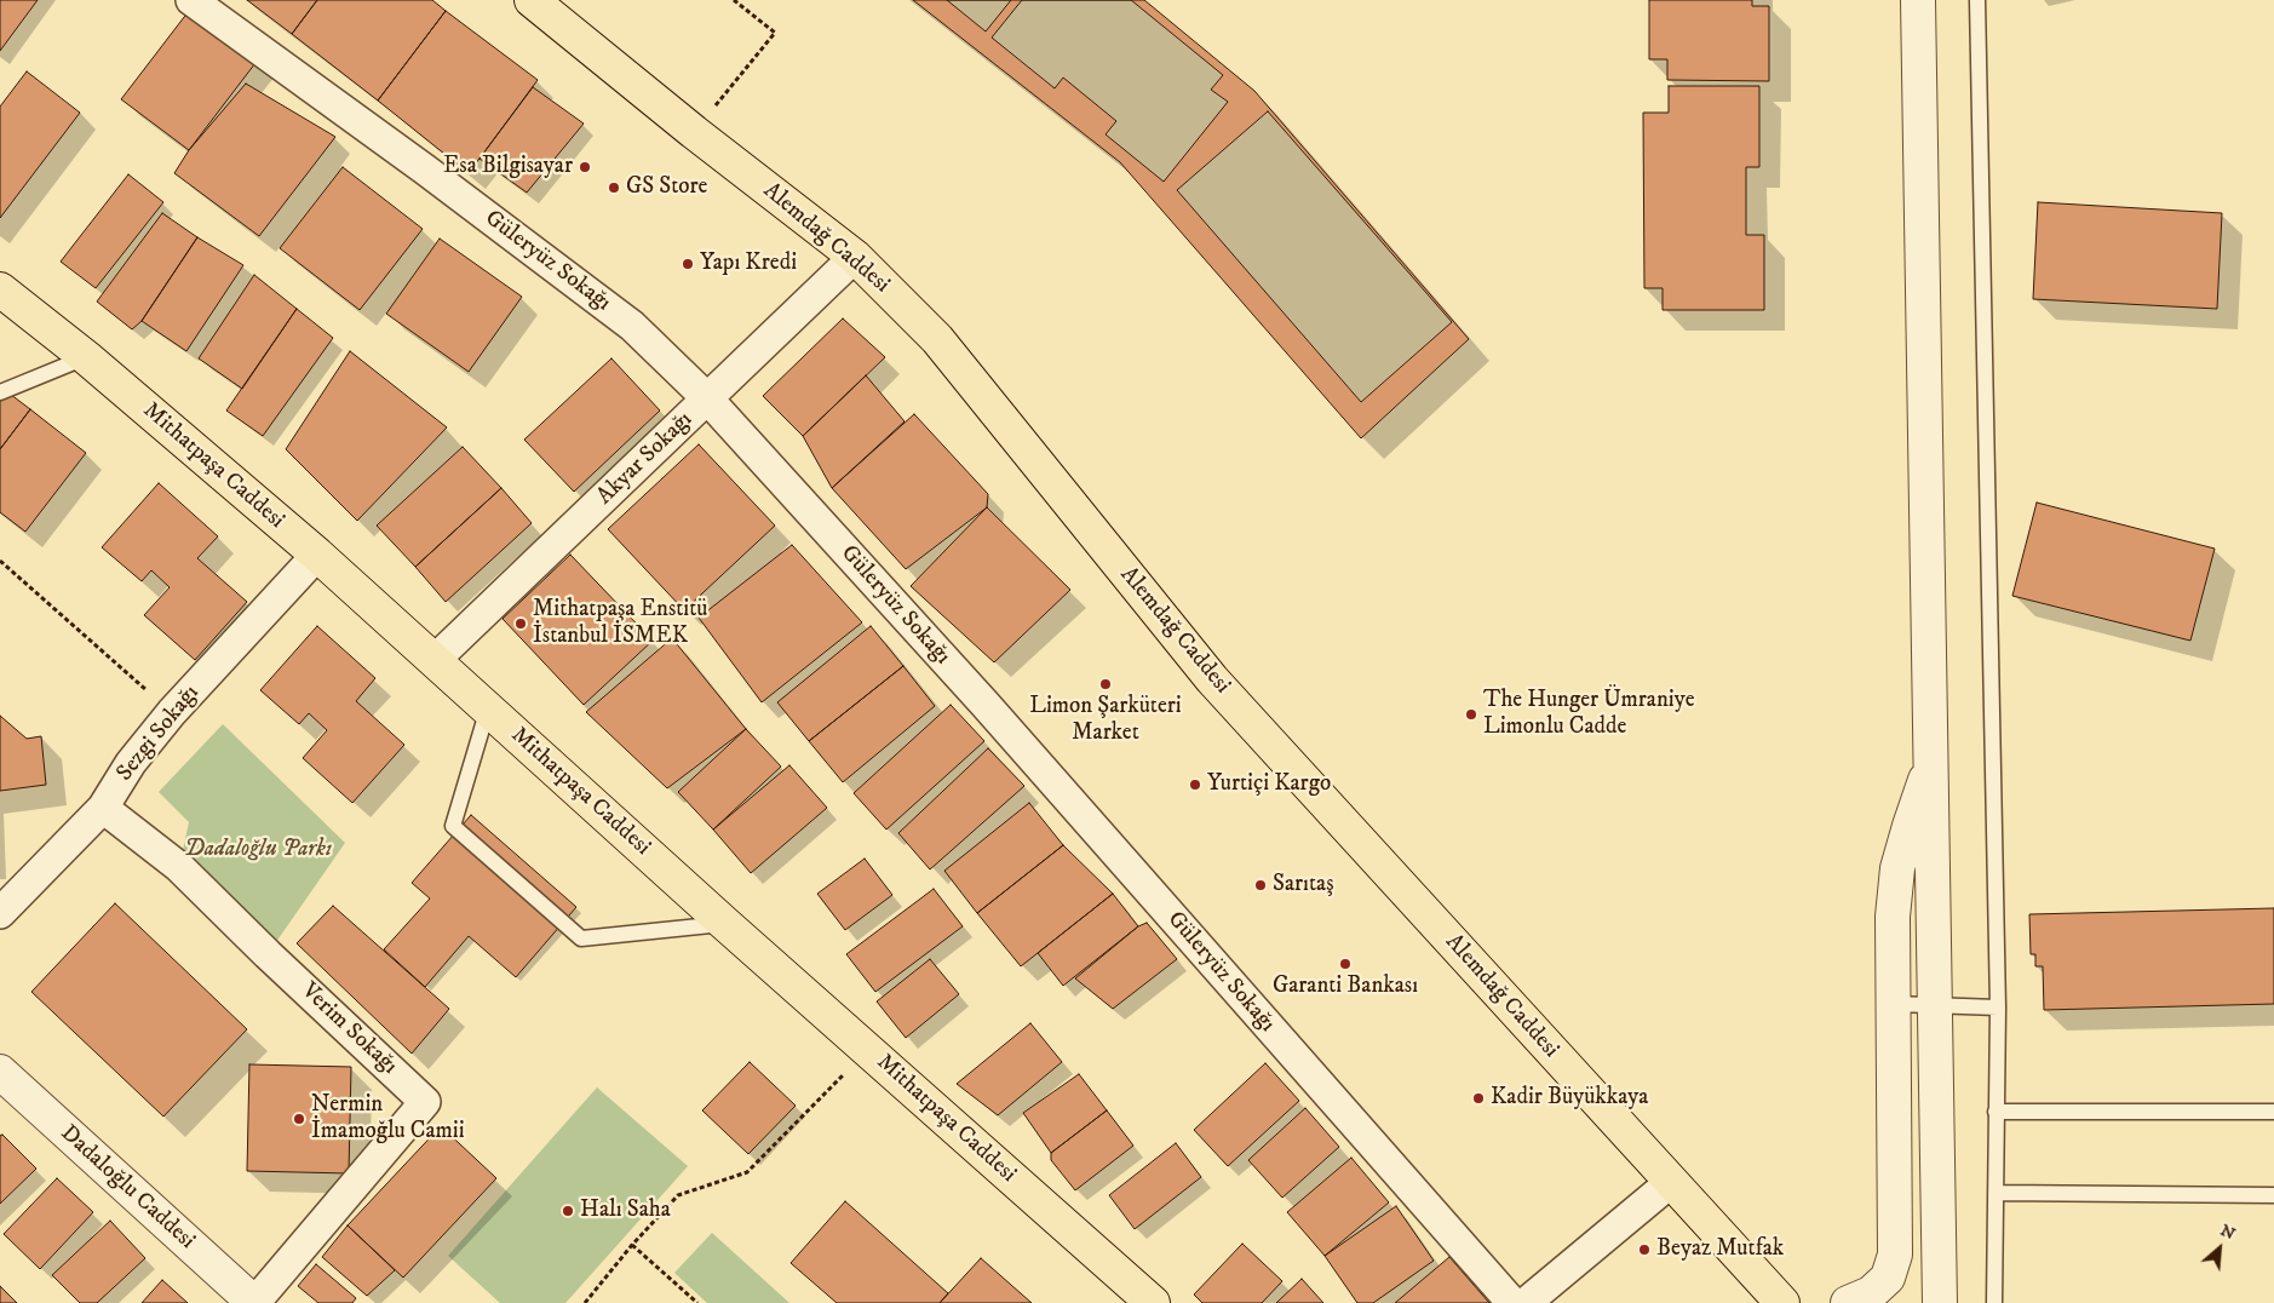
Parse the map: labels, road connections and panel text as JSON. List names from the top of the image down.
{
  "streets": {
    "main road": ["Alemdağ Caddesi", "Mithatpaşa Caddesi"],
    "street": [
      "Güleryüz Sokağı",
      "Akyar Sokağı",
      "Sezgi Sokağı",
      "Verim Sokağı",
      "Dadaloğlu Caddesi"
    ]
  },
  "crossings": [
    ["Alemdağ Caddesi", "Akyar Sokağı"],
    ["Güleryüz Sokağı", "Akyar Sokağı"],
    ["Akyar Sokağı", "Mithatpaşa Caddesi"],
    ["Mithatpaşa Caddesi", "Sezgi Sokağı"],
    ["Sezgi Sokağı", "Verim Sokağı"],
    ["Verim Sokağı", "Dadaloğlu Caddesi"]
  ],
  "parks": ["Dadaloğlu Parkı"],
  "places": [
    "Esa Bilgisayar",
    "GS Store",
    "Yapı Kredi",
    "Mithatpaşa Enstitü İstanbul İSMEK",
    "Limon Şarküteri Market",
    "The Hunger Ümraniye Limonlu Cadde",
    "Yurtiçi Kargo",
    "Sarıtaş",
    "Garanti Bankası",
    "Kadir Büyükkaya",
    "Nermin İmamoğlu Camii",
    "Halı Saha",
    "Beyaz Mutfak"
  ],
  "north": "top right"
}
